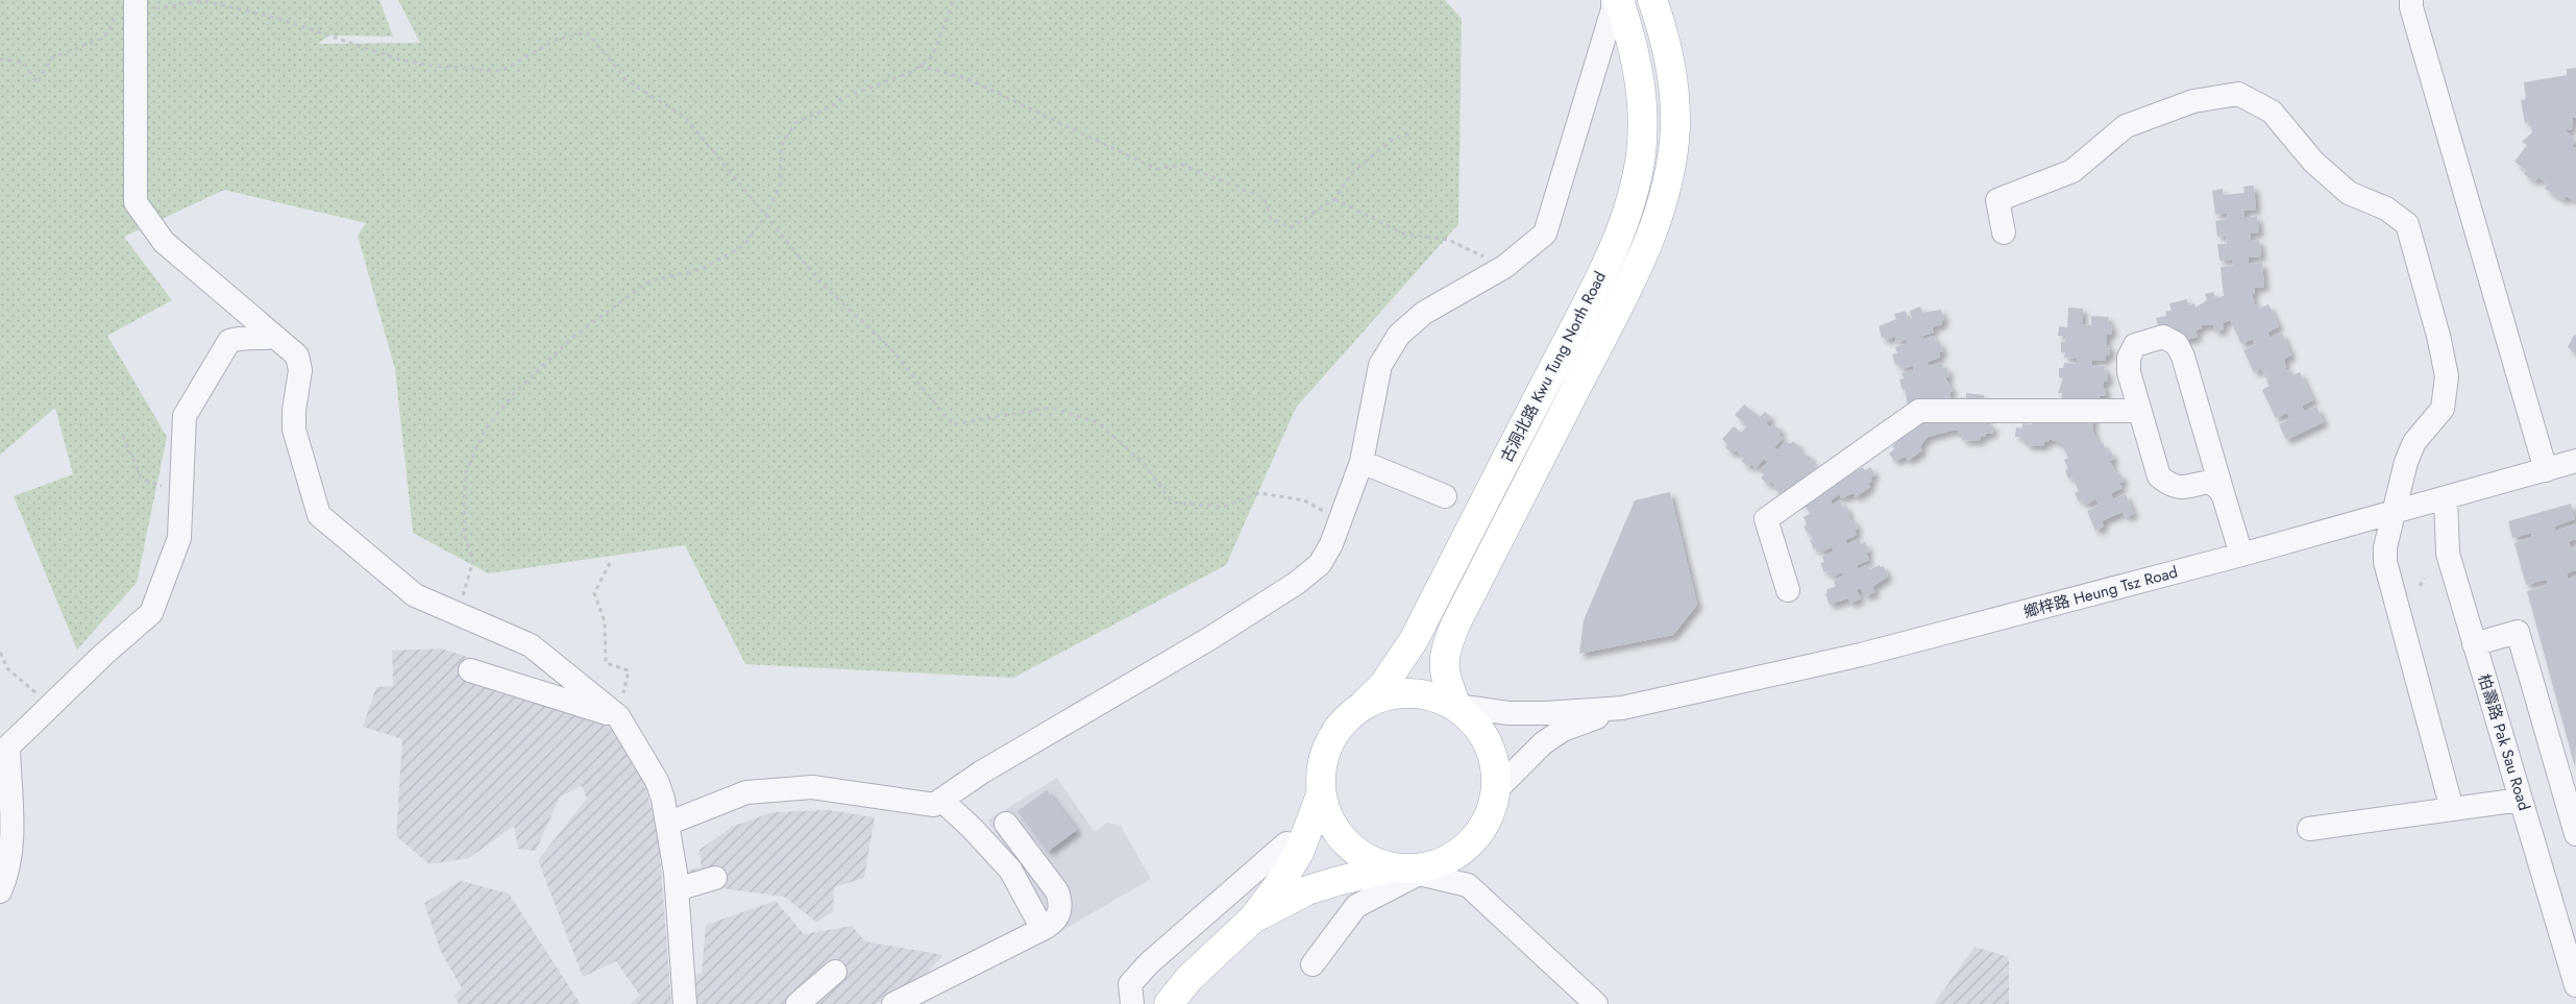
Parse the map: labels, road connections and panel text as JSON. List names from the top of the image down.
{
  "streets": {
    "main road": ["古洞北路 Kwu Tung North Road"],
    "street": ["鄉梓路 Heung Tsz Road", "柏壽路 Pak Sau Road"]
  },
  "crossings": [
    ["古洞北路 Kwu Tung North Road", "鄉梓路 Heung Tsz Road"],
    ["鄉梓路 Heung Tsz Road", "柏壽路 Pak Sau Road"]
  ]
}
